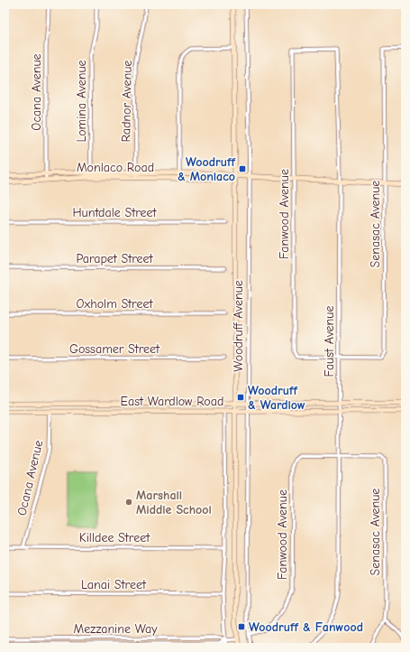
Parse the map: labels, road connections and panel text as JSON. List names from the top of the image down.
{
  "streets": {
    "main road": ["Monlaco Road", "Woodruff Avenue", "East Wardlow Road"],
    "street": [
      "Ocana Avenue",
      "Lomina Avenue",
      "Radnor Avenue",
      "Huntdale Street",
      "Fanwood Avenue",
      "Senasac Avenue",
      "Parapet Street",
      "Oxholm Street",
      "Faust Avenue",
      "Gossamer Street",
      "Killdee Street",
      "Lanai Street",
      "Mezzanine Way"
    ]
  },
  "crossings": [
    ["Ocana Avenue", "Monlaco Road"],
    ["Ocana Avenue", "East Wardlow Road"],
    ["Ocana Avenue", "Killdee Street"],
    ["Lomina Avenue", "Monlaco Road"],
    ["Radnor Avenue", "Monlaco Road"],
    ["Monlaco Road", "Fanwood Avenue"],
    ["Monlaco Road", "Senasac Avenue"],
    ["Monlaco Road", "Woodruff Avenue"],
    ["Monlaco Road", "Faust Avenue"],
    ["Fanwood Avenue", "Senasac Avenue"],
    ["Fanwood Avenue", "Woodruff Avenue"],
    ["Fanwood Avenue", "Faust Avenue"],
    ["Senasac Avenue", "Faust Avenue"],
    ["Woodruff Avenue", "East Wardlow Road"],
    ["Woodruff Avenue", "Mezzanine Way"],
    ["Faust Avenue", "East Wardlow Road"]
  ],
  "places": {
    "transit": ["Woodruff & Monlaco", "Woodruff & Wardlow", "Woodruff & Fanwood"],
    "other": ["Marshall Middle School"]
  }
}
